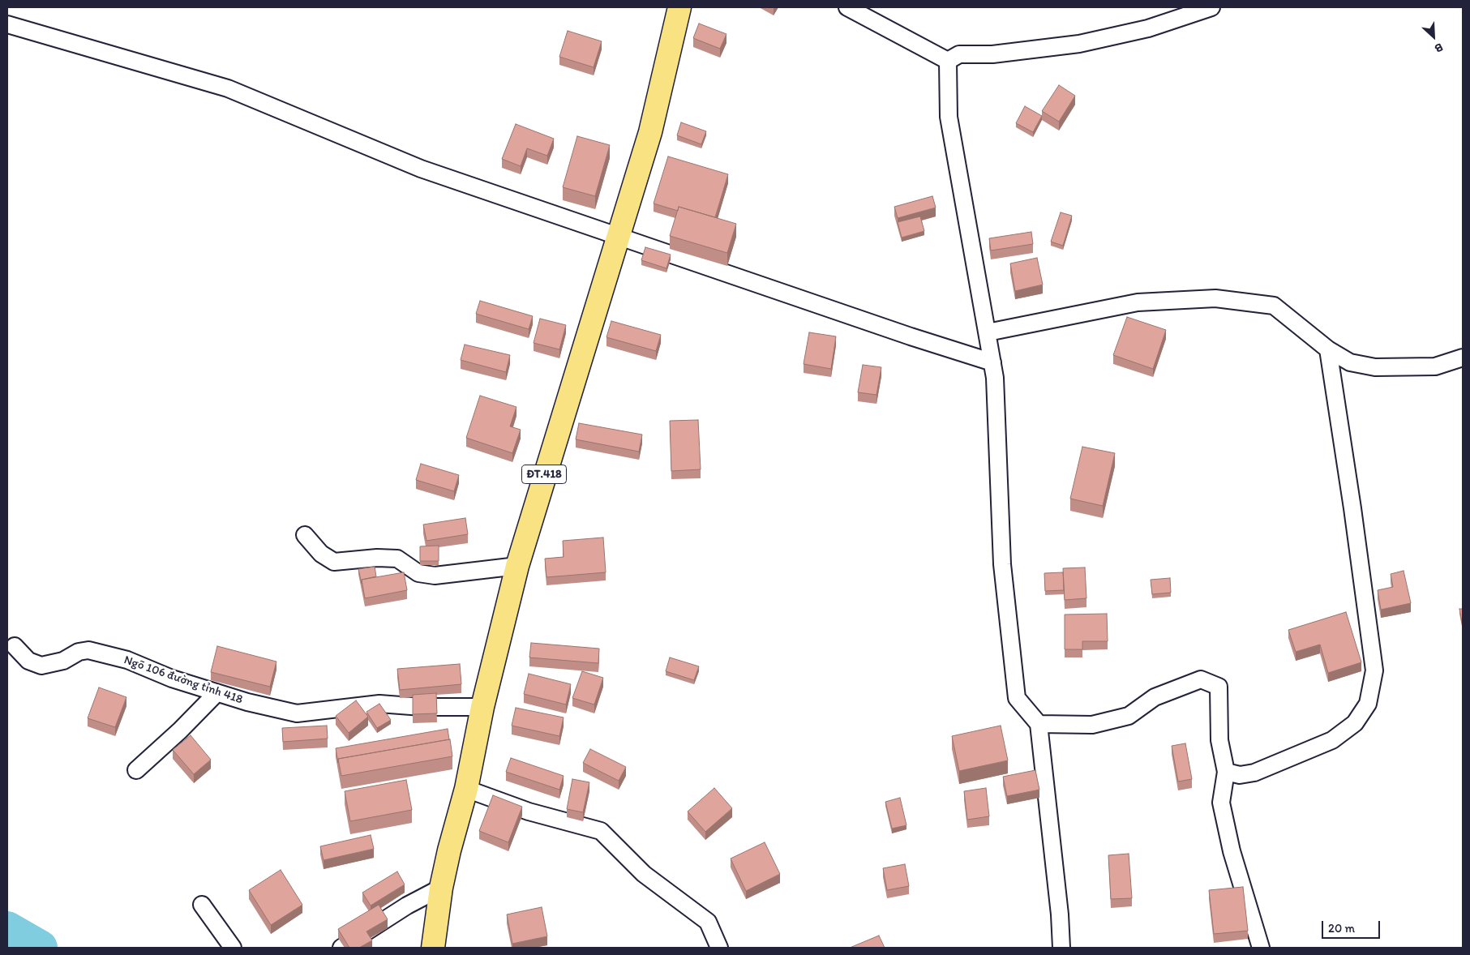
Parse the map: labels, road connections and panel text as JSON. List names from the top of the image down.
{
  "streets": {
    "main road": ["ĐT.418"],
    "street": ["Ngõ 106 đường tỉnh 418"]
  },
  "crossings": [
    ["ĐT.418", "Ngõ 106 đường tỉnh 418"]
  ],
  "scale_bar": "20 m",
  "north": "bottom right"
}
